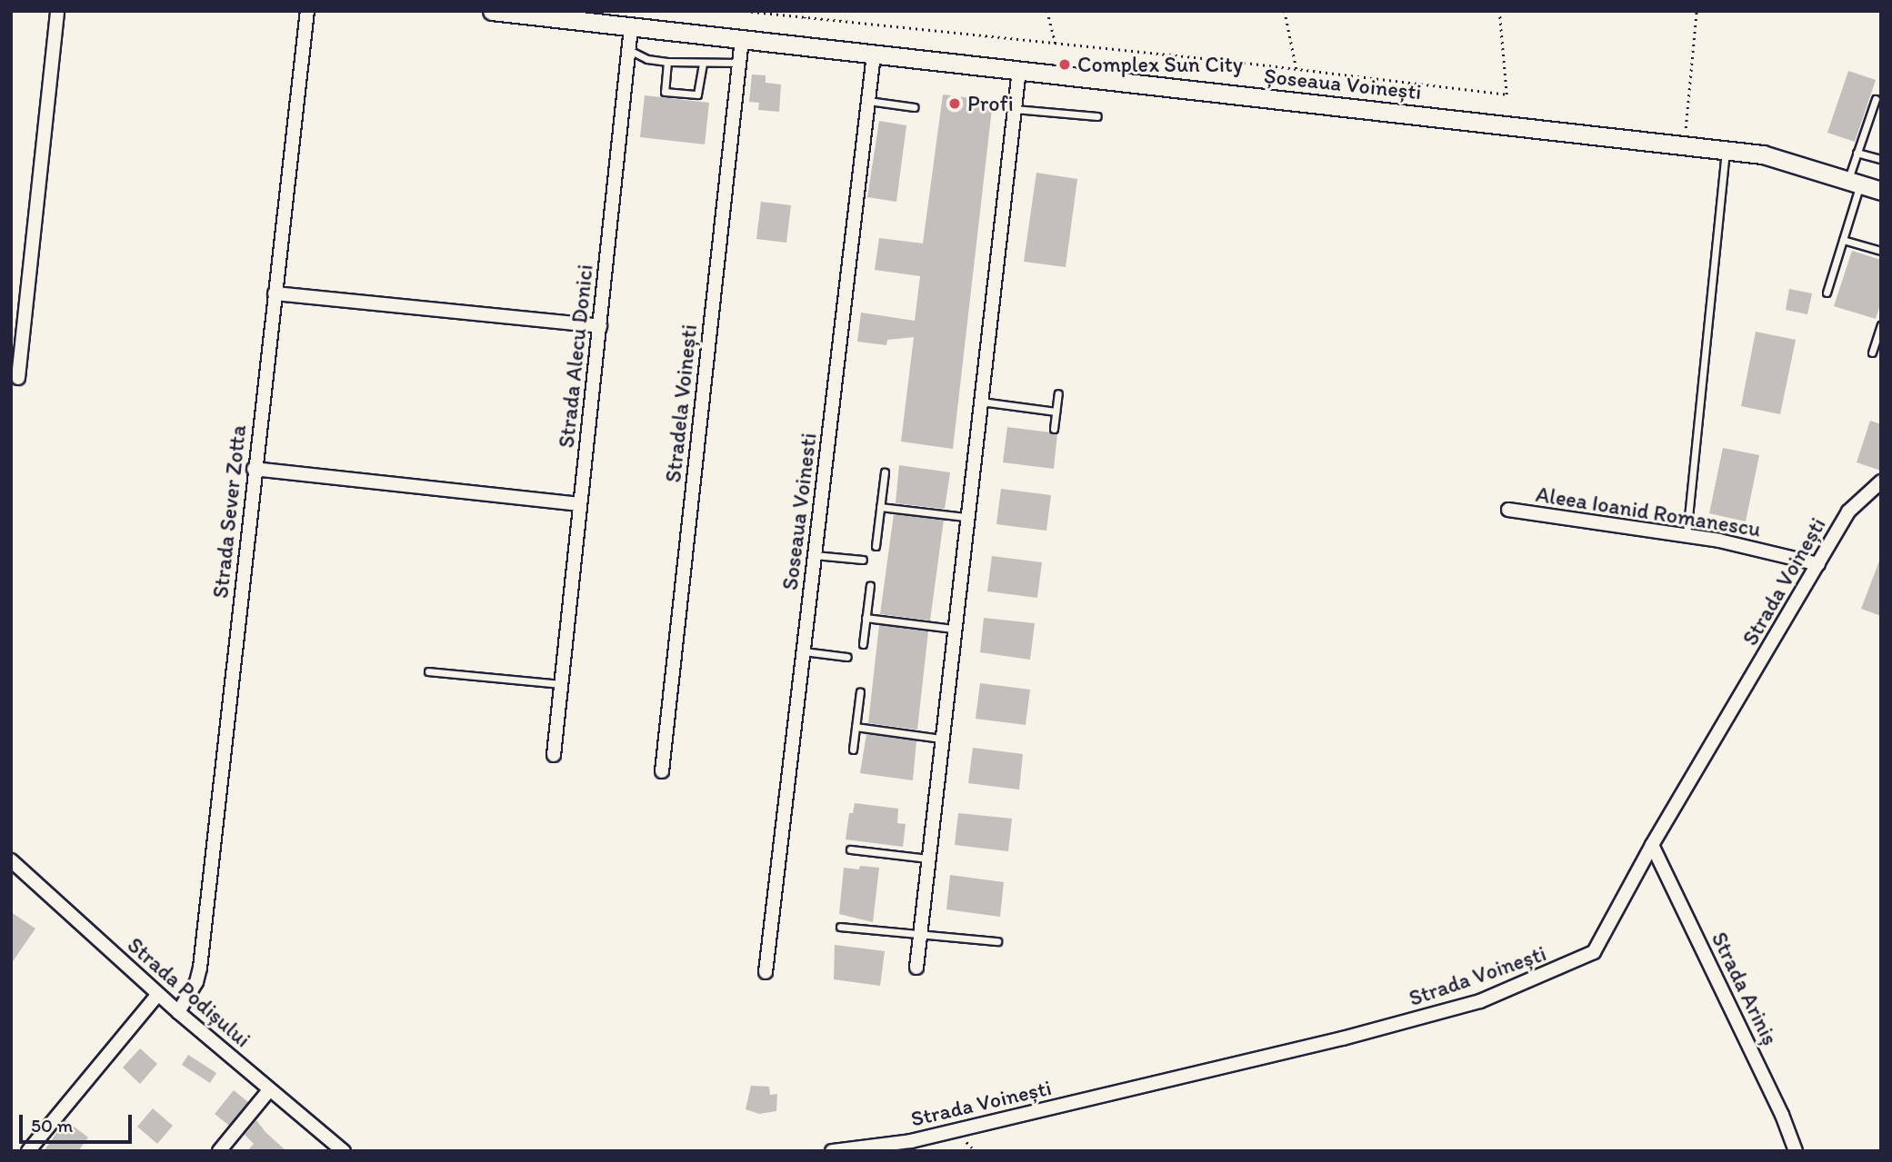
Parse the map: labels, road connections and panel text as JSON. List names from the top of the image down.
{
  "streets": {
    "main road": ["Șoseaua Voinești"],
    "street": [
      "Strada Alecu Donici",
      "Stradela Voinești",
      "Strada Sever Zotta",
      "Soseaua Voinesti",
      "Aleea Ioanid Romanescu",
      "Strada Voinești",
      "Strada Ariniș",
      "Strada Podișului"
    ]
  },
  "crossings": [
    ["Șoseaua Voinești", "Strada Alecu Donici"],
    ["Șoseaua Voinești", "Stradela Voinești"],
    ["Șoseaua Voinești", "Soseaua Voinesti"],
    ["Strada Sever Zotta", "Strada Podișului"],
    ["Aleea Ioanid Romanescu", "Strada Voinești"],
    ["Strada Voinești", "Strada Ariniș"]
  ],
  "places": ["Complex Sun City", "Profi"],
  "scale_bar": "50 m"
}
